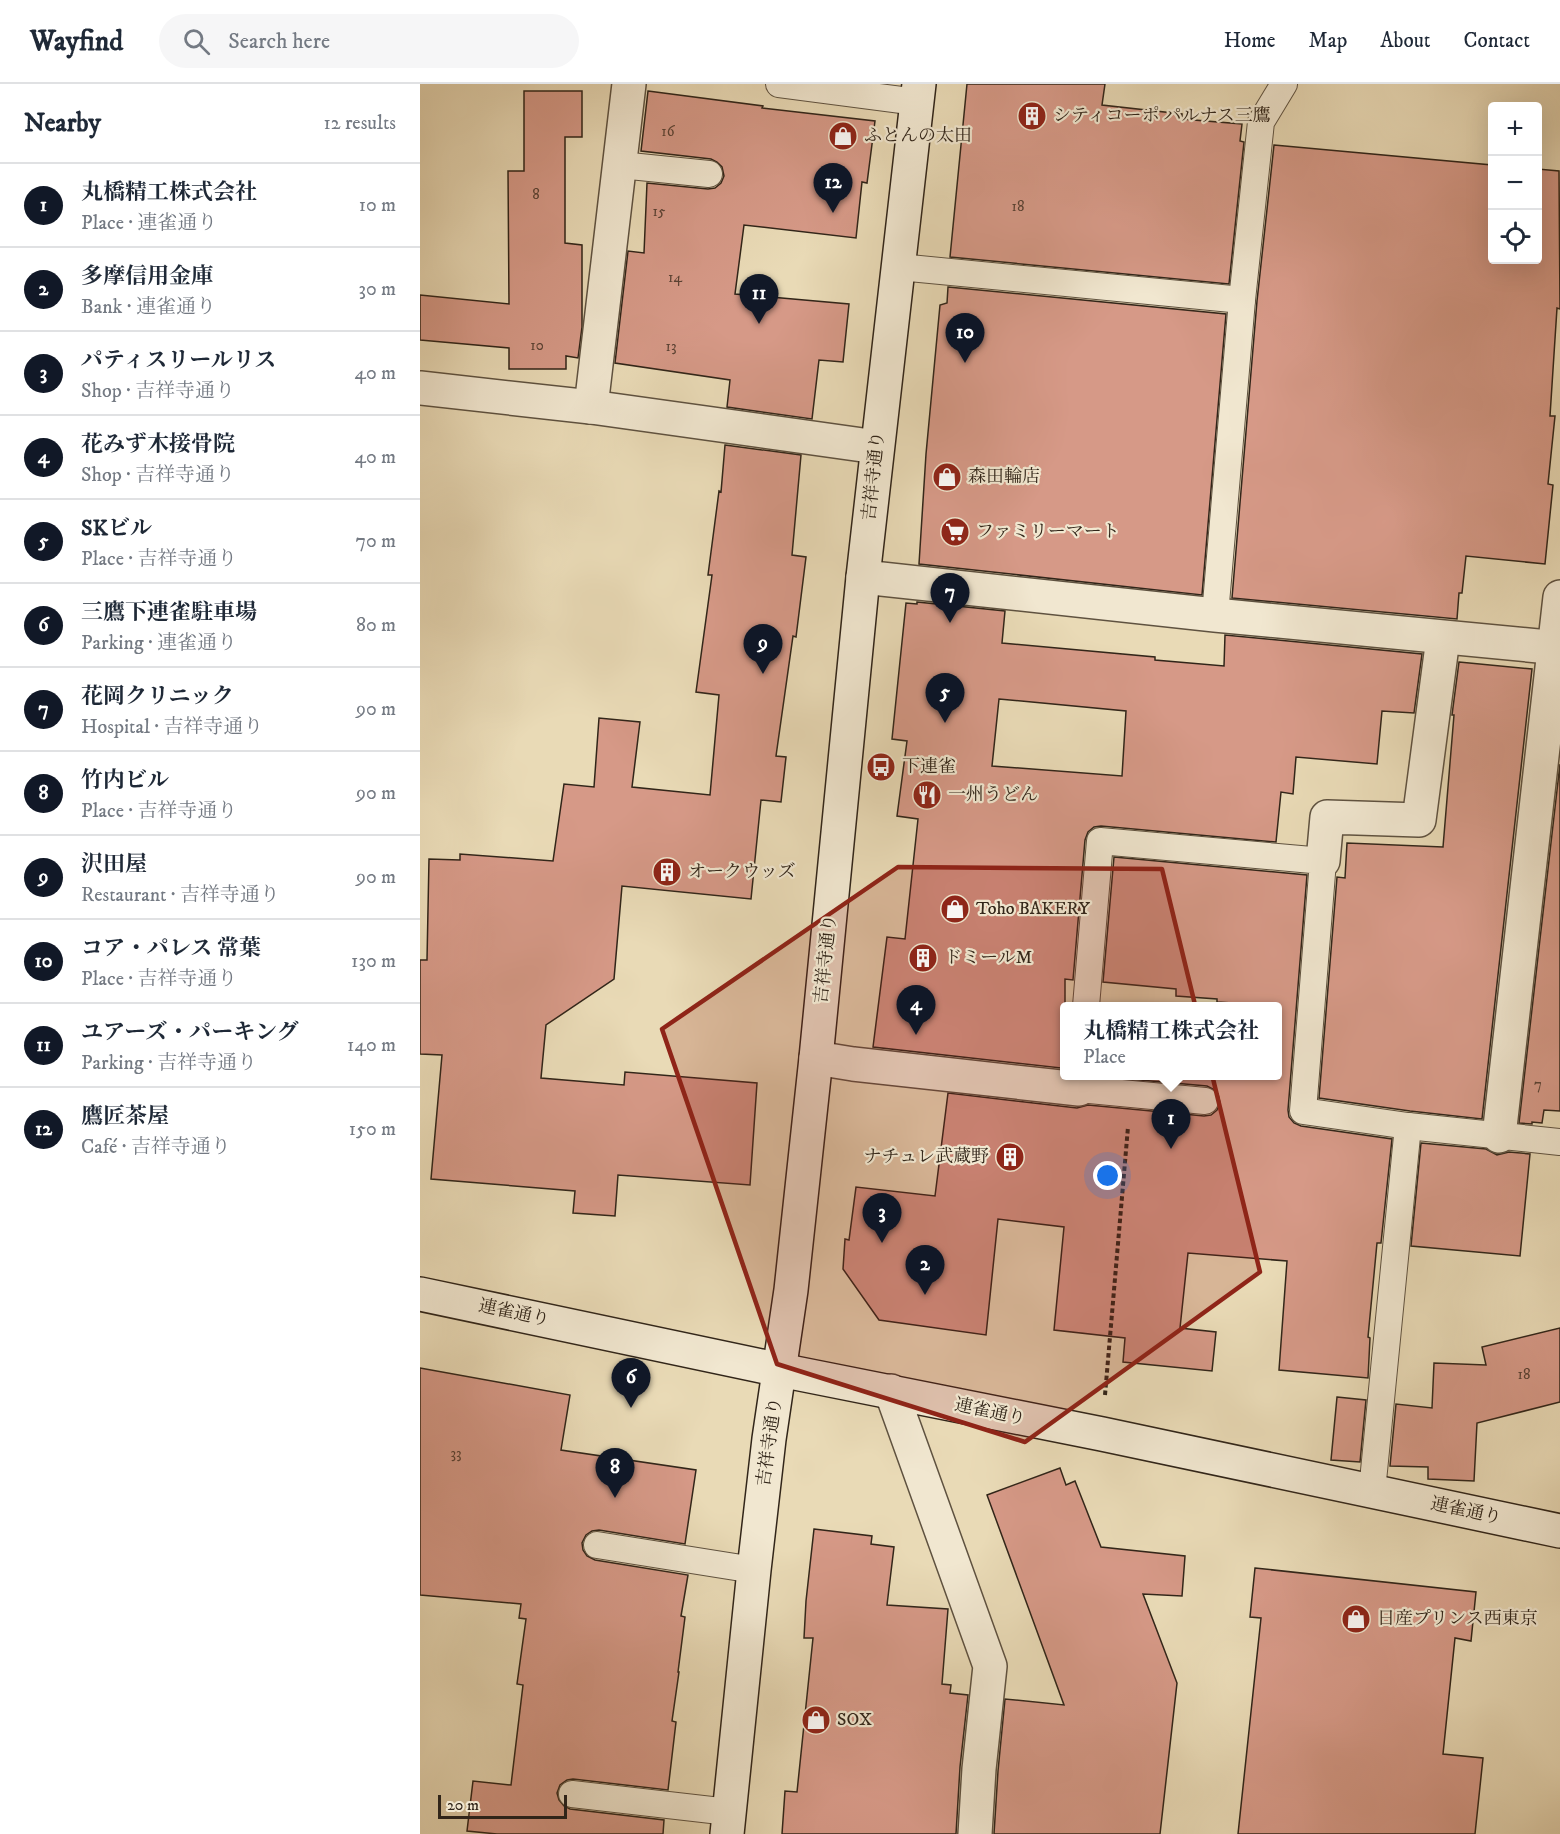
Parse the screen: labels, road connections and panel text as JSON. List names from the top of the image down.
{
  "streets": {
    "street": ["吉祥寺通り", "連雀通り"]
  },
  "crossings": [
    ["吉祥寺通り", "連雀通り"]
  ],
  "places": {
    "building": [
      "シティコーポ パルナス三鷹",
      "オークウッズ",
      "ドミールM",
      "ナチュレ武蔵野"
    ],
    "shop": [
      "ふとんの太田",
      "森田輪店",
      "Toho BAKERY",
      "日産プリンス西東京",
      "SOX"
    ],
    "supermarket": ["ファミリーマート"],
    "bus stop": ["下連雀"],
    "restaurant": ["一州うどん"]
  },
  "house_numbers": [
    "16",
    "8",
    "18",
    "15",
    "14",
    "10",
    "13",
    "7",
    "18",
    "33"
  ],
  "scale_bar": "20 m",
  "page": {
    "header": "Wayfind",
    "search": "Search here",
    "nav": [
      "Home",
      "Map",
      "About",
      "Contact"
    ],
    "heading": ["Nearby", "12 results"],
    "map_buttons": ["+", "−"],
    "list": [
      {
        "mark": "1",
        "name": "丸橋精工株式会社",
        "note": "Place · 連雀通り",
        "value": "10 m"
      },
      {
        "mark": "2",
        "name": "多摩信用金庫",
        "note": "Bank · 連雀通り",
        "value": "30 m"
      },
      {
        "mark": "3",
        "name": "パティスリールリス",
        "note": "Shop · 吉祥寺通り",
        "value": "40 m"
      },
      {
        "mark": "4",
        "name": "花みず木接骨院",
        "note": "Shop · 吉祥寺通り",
        "value": "40 m"
      },
      {
        "mark": "5",
        "name": "SKビル",
        "note": "Place · 吉祥寺通り",
        "value": "70 m"
      },
      {
        "mark": "6",
        "name": "三鷹下連雀駐車場",
        "note": "Parking · 連雀通り",
        "value": "80 m"
      },
      {
        "mark": "7",
        "name": "花岡クリニック",
        "note": "Hospital · 吉祥寺通り",
        "value": "90 m"
      },
      {
        "mark": "8",
        "name": "竹内ビル",
        "note": "Place · 吉祥寺通り",
        "value": "90 m"
      },
      {
        "mark": "9",
        "name": "沢田屋",
        "note": "Restaurant · 吉祥寺通り",
        "value": "90 m"
      },
      {
        "mark": "10",
        "name": "コア・パレス 常葉",
        "note": "Place · 吉祥寺通り",
        "value": "130 m"
      },
      {
        "mark": "11",
        "name": "ユアーズ・パーキング",
        "note": "Parking · 吉祥寺通り",
        "value": "140 m"
      },
      {
        "mark": "12",
        "name": "鷹匠茶屋",
        "note": "Café · 吉祥寺通り",
        "value": "150 m"
      }
    ],
    "pins": [
      "12",
      "11",
      "10",
      "7",
      "9",
      "5",
      "4",
      "1",
      "3",
      "2",
      "6",
      "8"
    ],
    "popup": ["丸橋精工株式会社", "Place"],
    "scale": "20 m"
  }
}
